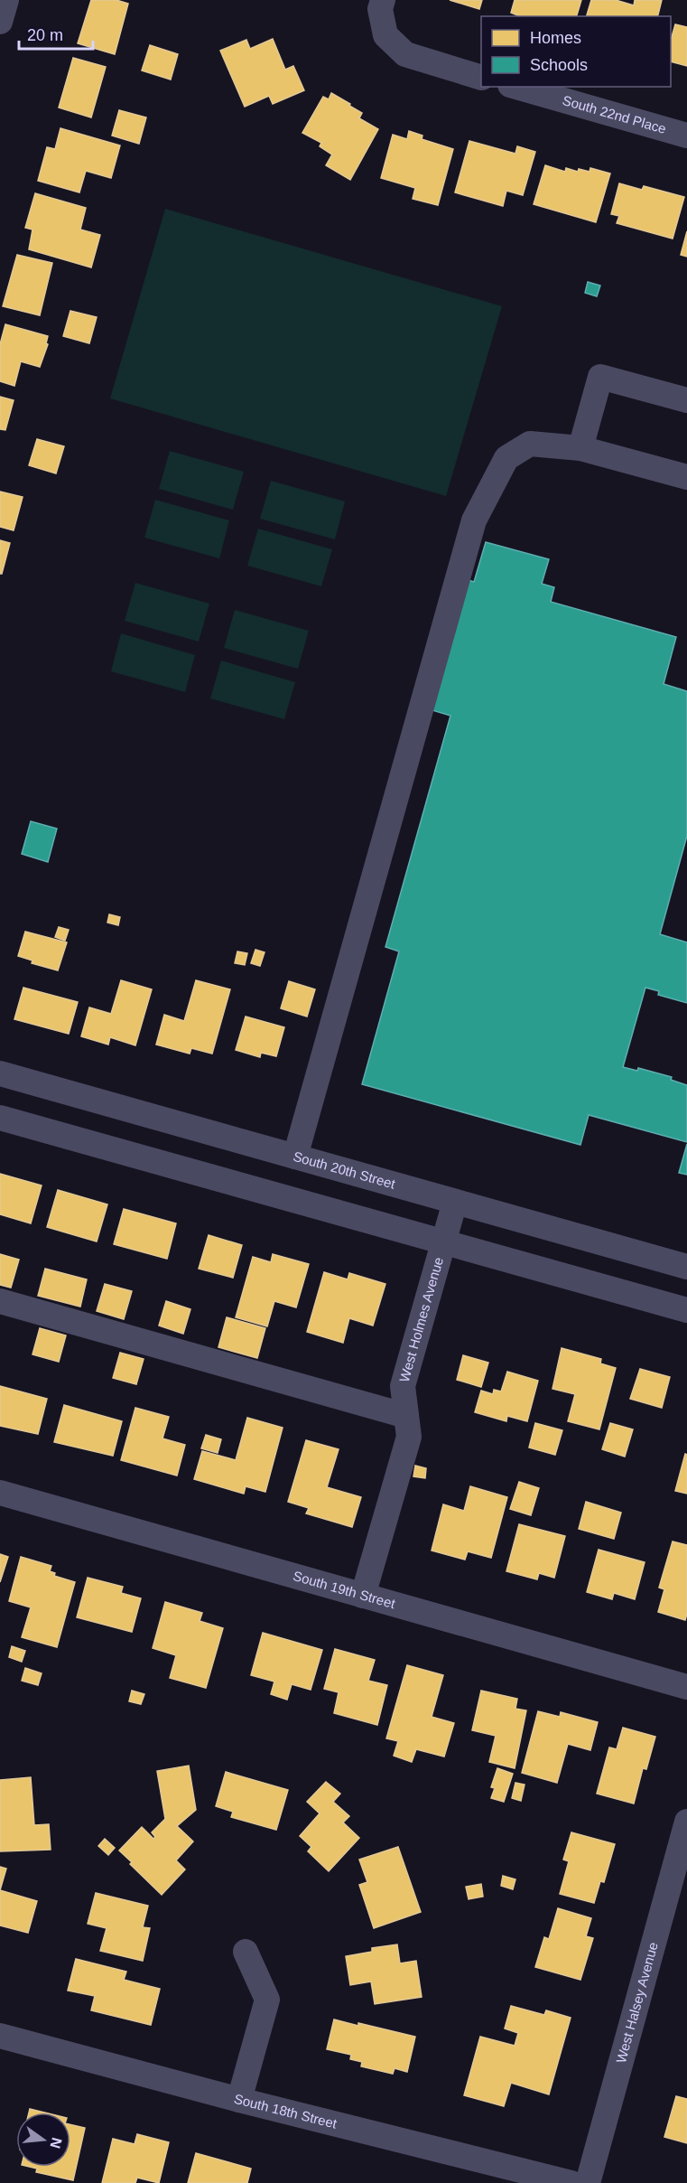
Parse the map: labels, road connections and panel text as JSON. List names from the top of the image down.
{
  "streets": {
    "street": [
      "South 22nd Place",
      "South 20th Street",
      "West Holmes Avenue",
      "South 19th Street",
      "West Halsey Avenue",
      "South 18th Street"
    ]
  },
  "crossings": [
    ["South 20th Street", "West Holmes Avenue"],
    ["West Holmes Avenue", "South 19th Street"]
  ],
  "legend": ["Homes", "Schools"],
  "scale_bar": "20 m",
  "north": "right"
}
